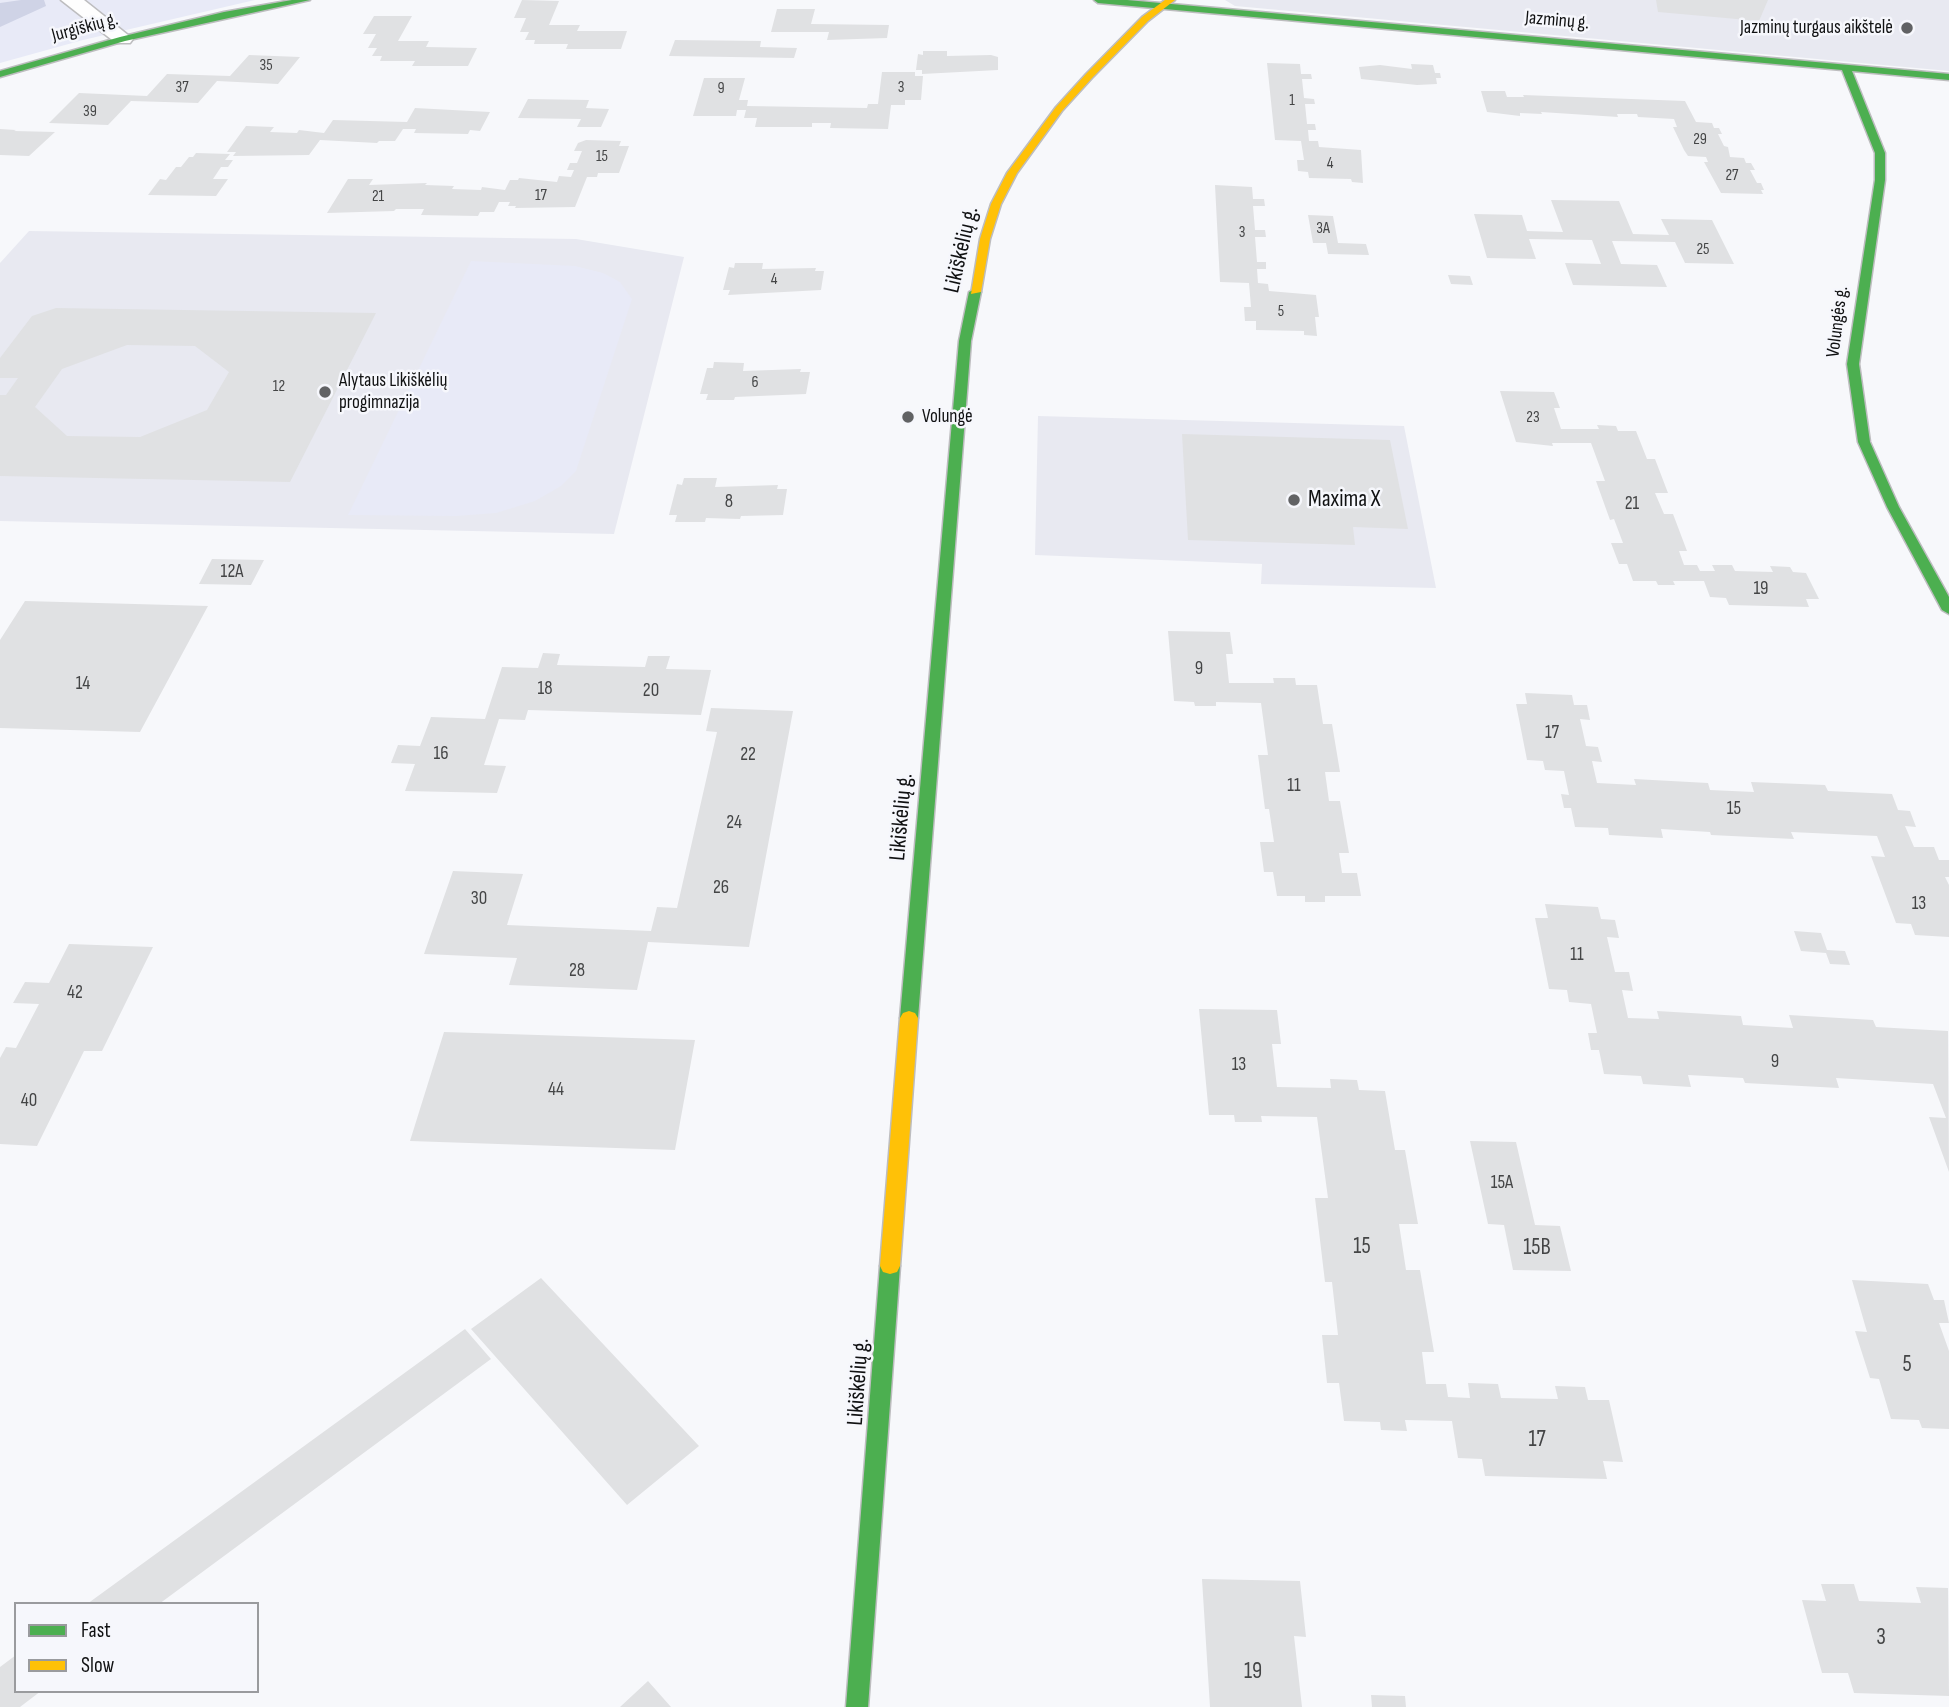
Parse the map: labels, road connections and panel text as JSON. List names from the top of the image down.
{
  "streets": {
    "street": [
      "Jazminų g.",
      "Jurgiškių g.",
      "Likiškėlių g.",
      "Volungės g."
    ]
  },
  "crossings": [
    ["Jazminų g.", "Likiškėlių g."],
    ["Jazminų g.", "Volungės g."]
  ],
  "places": [
    "Jazminų turgaus aikštelė",
    "Alytaus Likiškėlių progimnazija",
    "Volungė",
    "Maxima X"
  ],
  "house_numbers": [
    "35",
    "37",
    "3",
    "9",
    "1",
    "39",
    "29",
    "15",
    "4",
    "27",
    "17",
    "21",
    "3A",
    "3",
    "25",
    "4",
    "5",
    "6",
    "12",
    "23",
    "8",
    "21",
    "12A",
    "19",
    "9",
    "14",
    "18",
    "20",
    "17",
    "16",
    "22",
    "11",
    "15",
    "24",
    "26",
    "30",
    "13",
    "11",
    "28",
    "42",
    "9",
    "13",
    "44",
    "40",
    "15A",
    "15",
    "15B",
    "5",
    "17",
    "3",
    "19"
  ],
  "legend": ["Fast", "Slow"]
}
